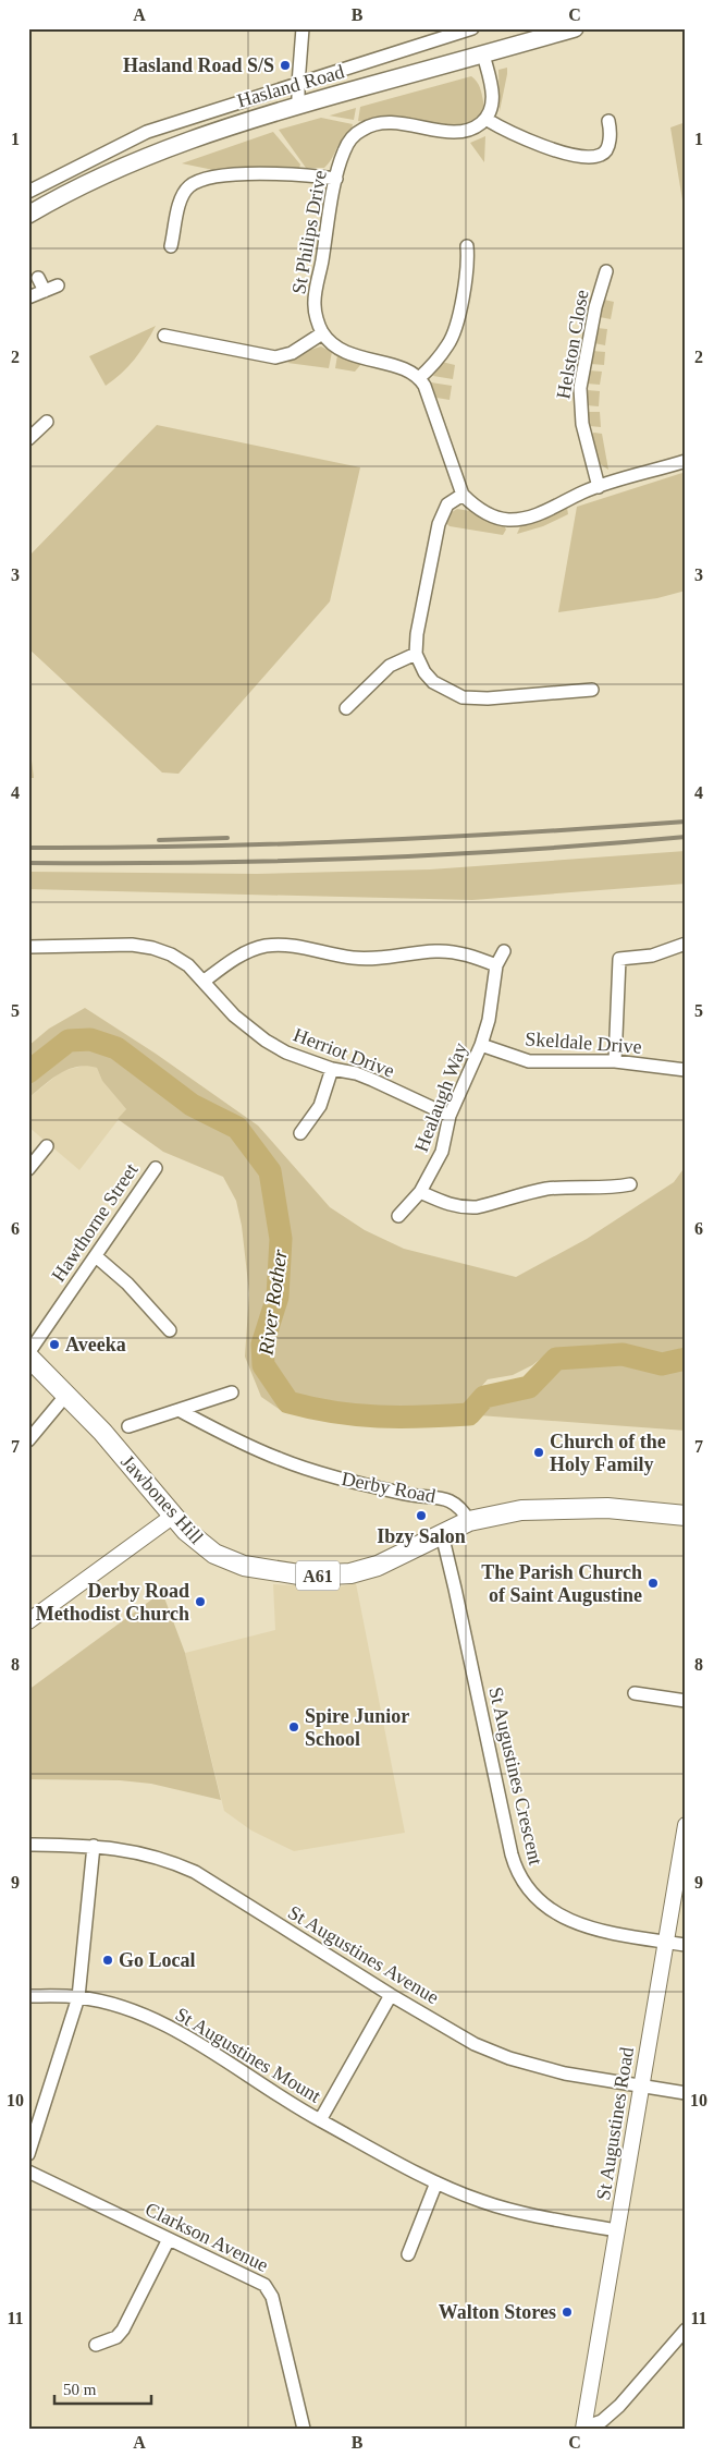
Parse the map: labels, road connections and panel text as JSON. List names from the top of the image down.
{
  "streets": {
    "highway": ["Jawbones Hill", "A61"],
    "main road": ["Hasland Road"],
    "street": [
      "St Philips Drive",
      "Helston Close",
      "Skeldale Drive",
      "Herriot Drive",
      "Healaugh Way",
      "Hawthorne Street",
      "Derby Road",
      "St Augustines Crescent",
      "St Augustines Avenue",
      "St Augustines Mount",
      "St Augustines Road",
      "Clarkson Avenue"
    ]
  },
  "crossings": [
    ["Skeldale Drive", "Healaugh Way"],
    ["Herriot Drive", "Healaugh Way"],
    ["Hawthorne Street", "A61"],
    ["Derby Road", "Jawbones Hill"],
    ["Derby Road", "A61"],
    ["Jawbones Hill", "A61"],
    ["Jawbones Hill", "St Augustines Crescent"],
    ["St Augustines Crescent", "St Augustines Road"],
    ["St Augustines Avenue", "St Augustines Road"],
    ["St Augustines Mount", "St Augustines Road"]
  ],
  "water": ["River Rother"],
  "places": [
    "Hasland Road S/S",
    "Aveeka",
    "Church of the Holy Family",
    "Ibzy Salon",
    "The Parish Church of Saint Augustine",
    "Derby Road Methodist Church",
    "Spire Junior School",
    "Go Local",
    "Walton Stores"
  ],
  "scale_bar": "50 m",
  "grid": {
    "columns": ["A", "B", "C"],
    "rows": [
      "1",
      "2",
      "3",
      "4",
      "5",
      "6",
      "7",
      "8",
      "9",
      "10",
      "11"
    ]
  }
}
